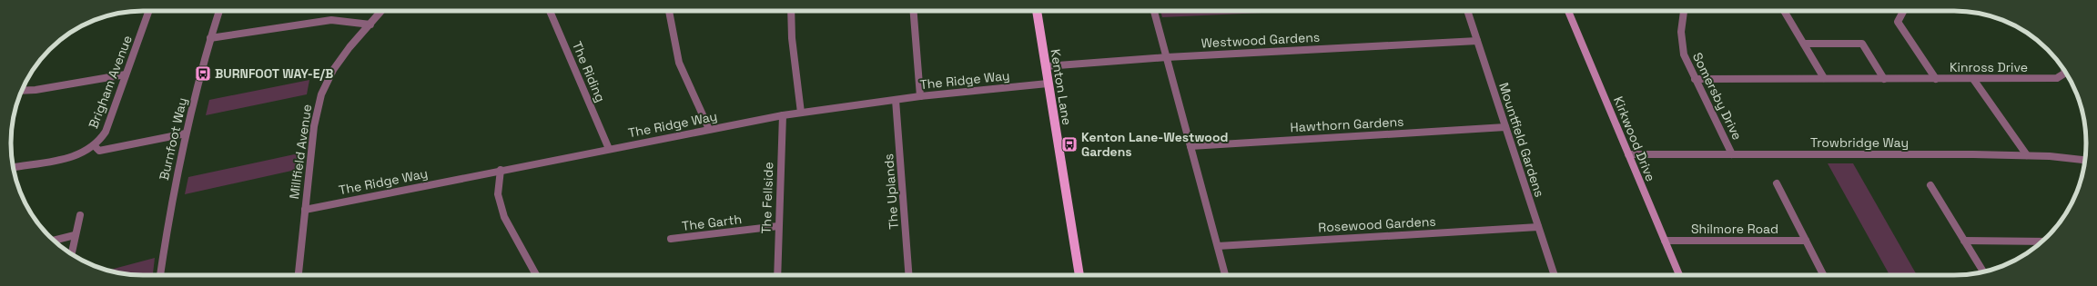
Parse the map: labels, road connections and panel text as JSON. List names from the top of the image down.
{
  "streets": {
    "main road": ["Kenton Lane"],
    "street": [
      "Westwood Gardens",
      "Kinross Drive",
      "The Riding",
      "The Ridge Way",
      "Brigham Avenue",
      "Somersby Drive",
      "Hawthorn Gardens",
      "Burnfoot Way",
      "Kirkwood Drive",
      "Mountfield Gardens",
      "Trowbridge Way",
      "Millfield Avenue",
      "The Uplands",
      "The Fellside",
      "The Garth",
      "Rosewood Gardens",
      "Shilmore Road"
    ]
  },
  "crossings": [
    ["Westwood Gardens", "Kenton Lane"],
    ["Westwood Gardens", "Mountfield Gardens"],
    ["Kinross Drive", "Somersby Drive"],
    ["The Riding", "The Ridge Way"],
    ["The Ridge Way", "Kenton Lane"],
    ["The Ridge Way", "Millfield Avenue"],
    ["The Ridge Way", "The Uplands"],
    ["The Ridge Way", "The Fellside"],
    ["Somersby Drive", "Trowbridge Way"],
    ["Hawthorn Gardens", "Mountfield Gardens"],
    ["Kirkwood Drive", "Trowbridge Way"],
    ["Kirkwood Drive", "Shilmore Road"],
    ["Mountfield Gardens", "Rosewood Gardens"],
    ["The Fellside", "The Garth"]
  ],
  "places": {
    "bus stop": ["BURNFOOT WAY-E/B", "Kenton Lane-Westwood Gardens"]
  }
}
